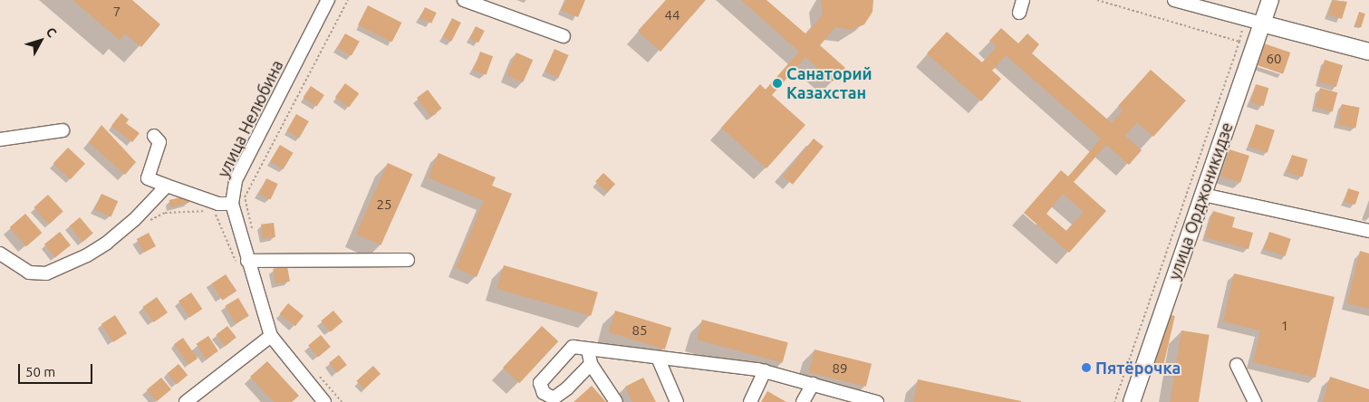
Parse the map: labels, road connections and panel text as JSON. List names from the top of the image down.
{
  "streets": {
    "main road": ["улица Орджоникидзе"],
    "street": ["улица Нелюбина"]
  },
  "places": ["Санаторий Казахстан", "Пятёрочка"],
  "house_numbers": [
    "7",
    "44",
    "60",
    "25",
    "1",
    "85",
    "89"
  ],
  "scale_bar": "50 m",
  "north": "top right"
}
